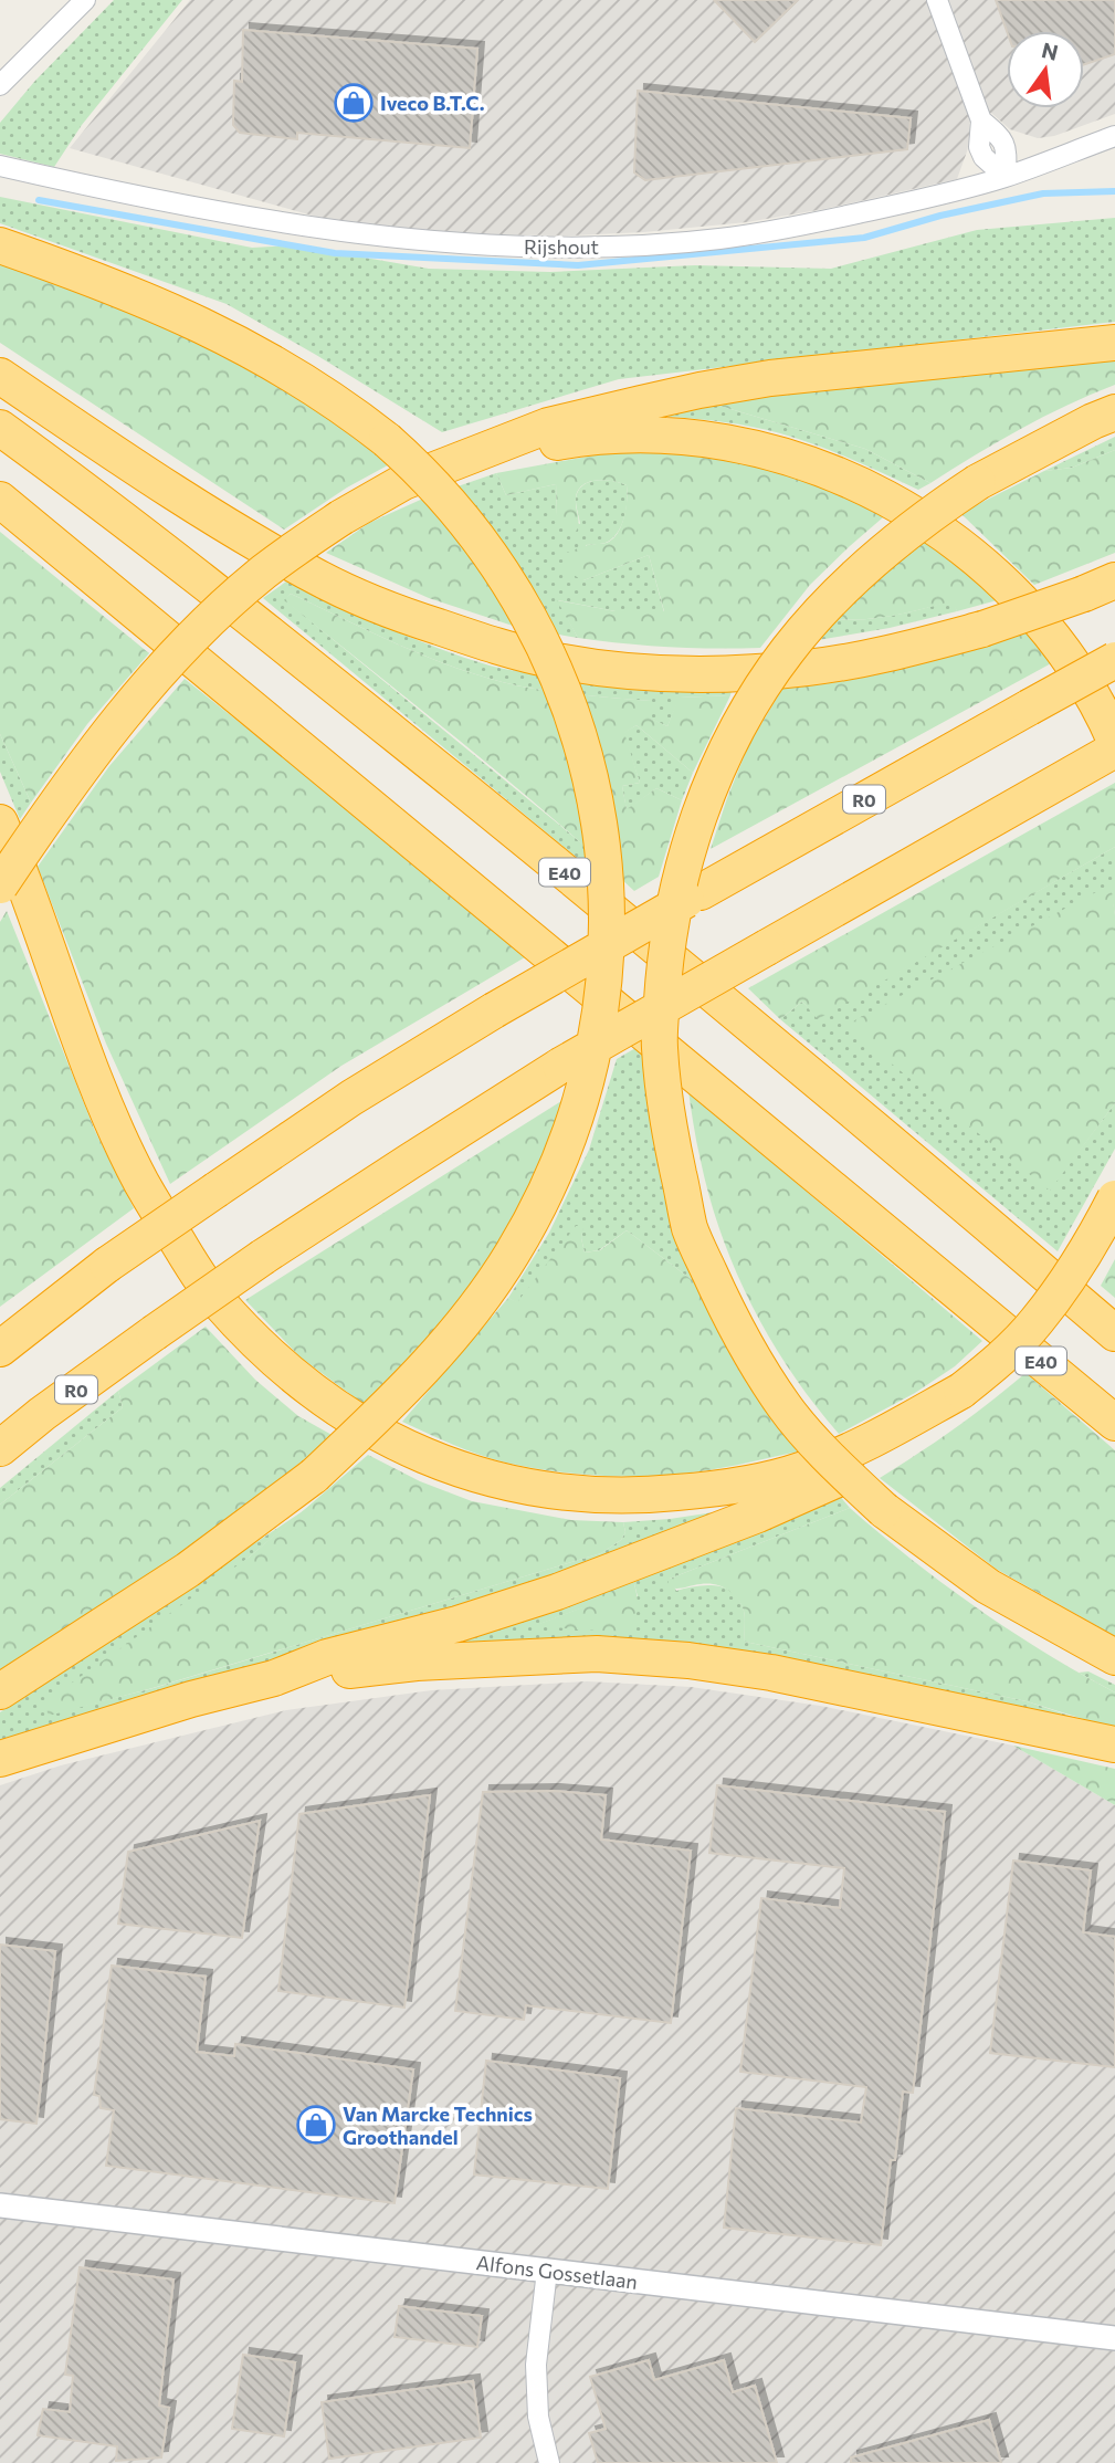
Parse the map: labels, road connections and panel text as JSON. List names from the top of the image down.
{
  "streets": {
    "highway": ["R0", "E40"],
    "street": ["Rijshout", "Alfons Gossetlaan"]
  },
  "places": {
    "shop": ["Iveco B.T.C.", "Van Marcke Technics Groothandel"]
  },
  "north": "top"
}
